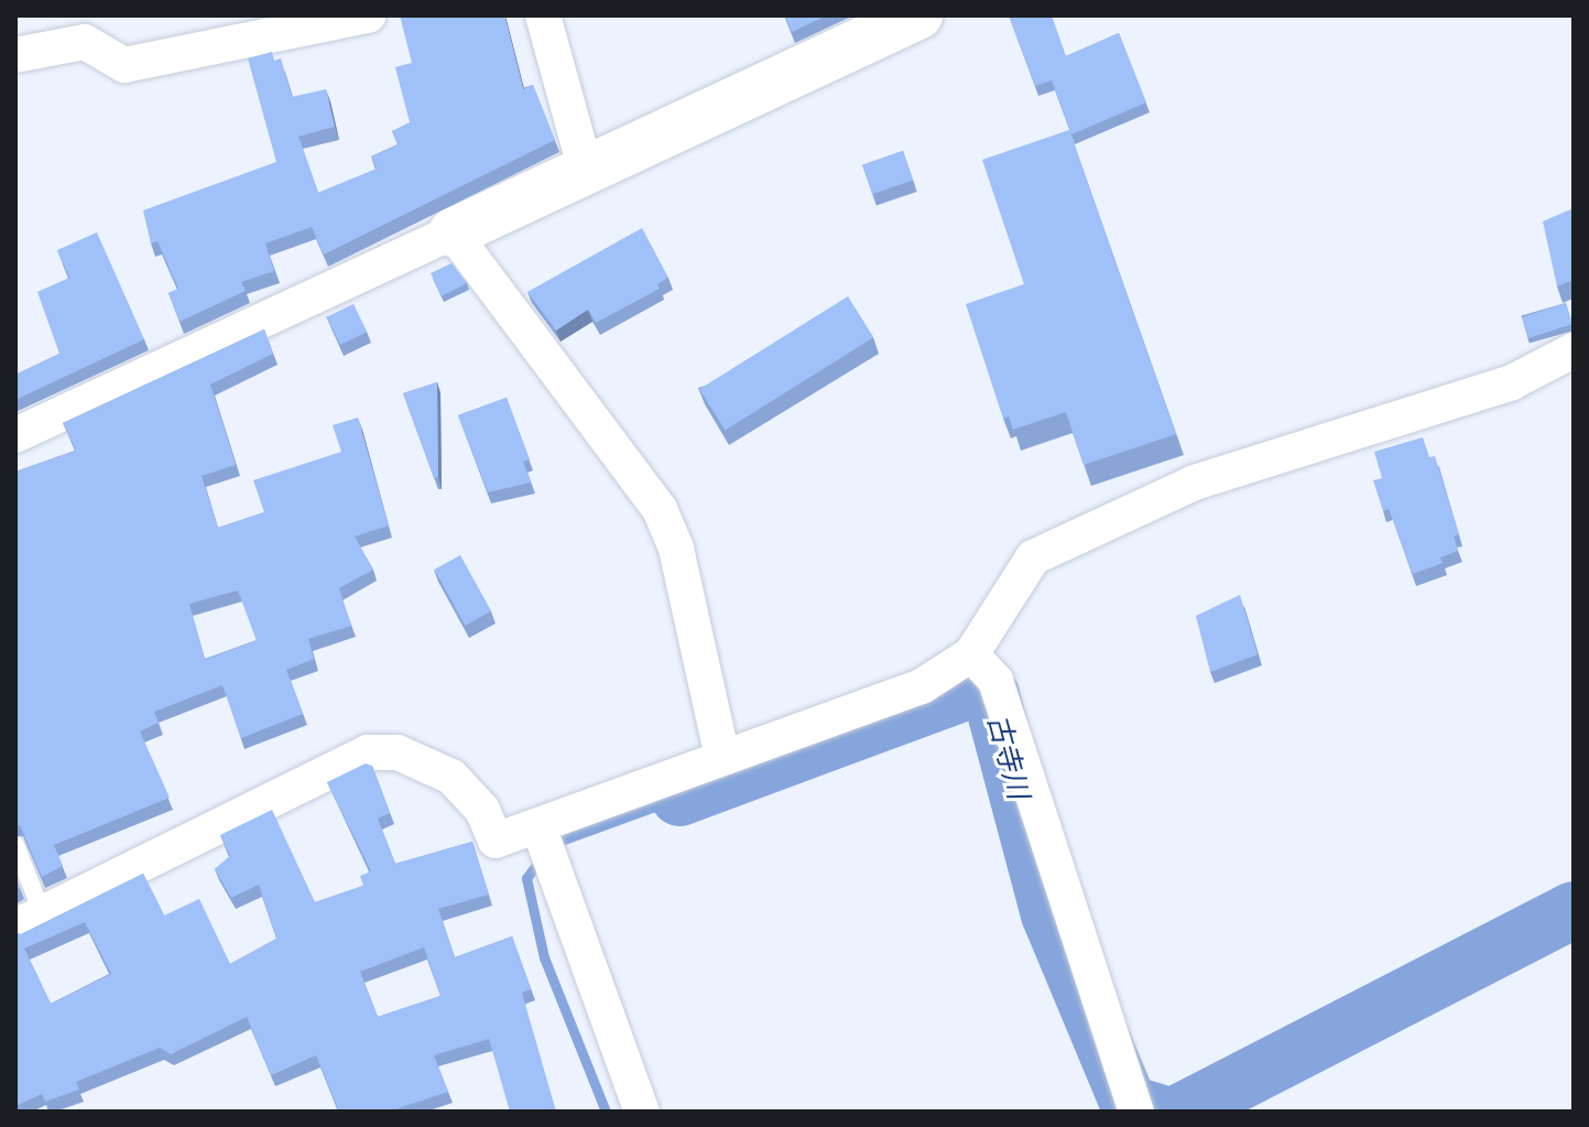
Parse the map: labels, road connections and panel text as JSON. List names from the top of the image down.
{
  "water": ["古寺川"]
}
